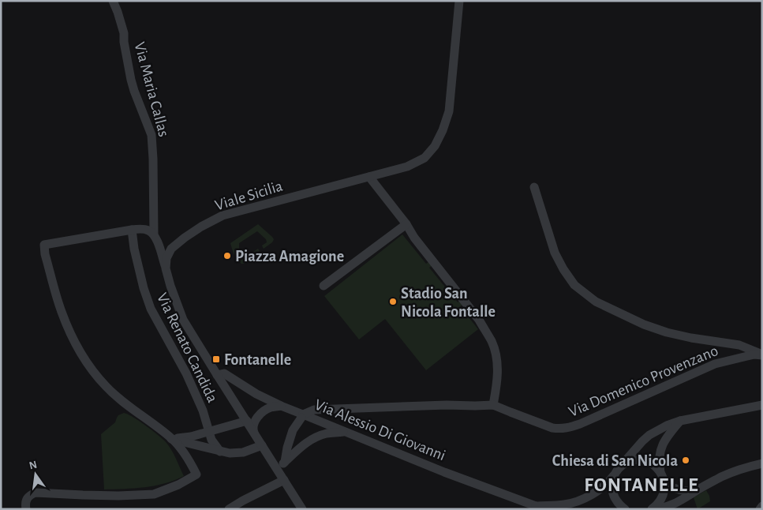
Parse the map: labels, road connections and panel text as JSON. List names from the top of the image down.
{
  "streets": {
    "street": [
      "Via Maria Callas",
      "Viale Sicilia",
      "Via Renato Candida",
      "Via Domenico Provenzano",
      "Via Alessio Di Giovanni"
    ]
  },
  "crossings": [
    ["Via Domenico Provenzano", "Via Alessio Di Giovanni"]
  ],
  "districts": ["FONTANELLE"],
  "places": {
    "other": ["Piazza Amagione", "Stadio San Nicola Fontalle", "Chiesa di San Nicola"],
    "transit": ["Fontanelle"]
  },
  "north": "top"
}
